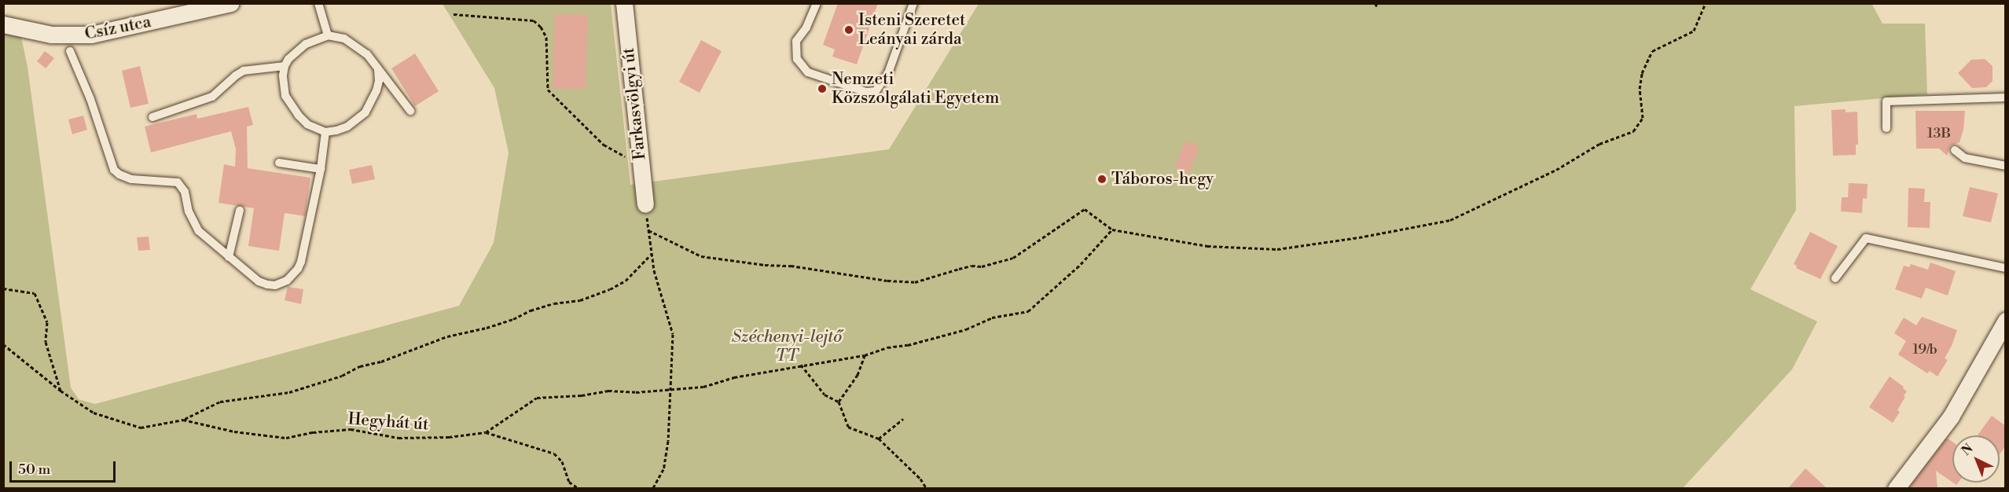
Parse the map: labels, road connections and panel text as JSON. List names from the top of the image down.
{
  "streets": {
    "street": ["Csíz utca", "Farkasvölgyi út"],
    "path": ["Hegyhát út"]
  },
  "parks": ["Széchenyi-lejtő TT"],
  "places": ["Isteni Szeretet Leányai zárda", "Nemzeti Közszolgálati Egyetem", "Táboros-hegy"],
  "house_numbers": ["13B", "19/b"],
  "scale_bar": "50 m",
  "north": "top left"
}
